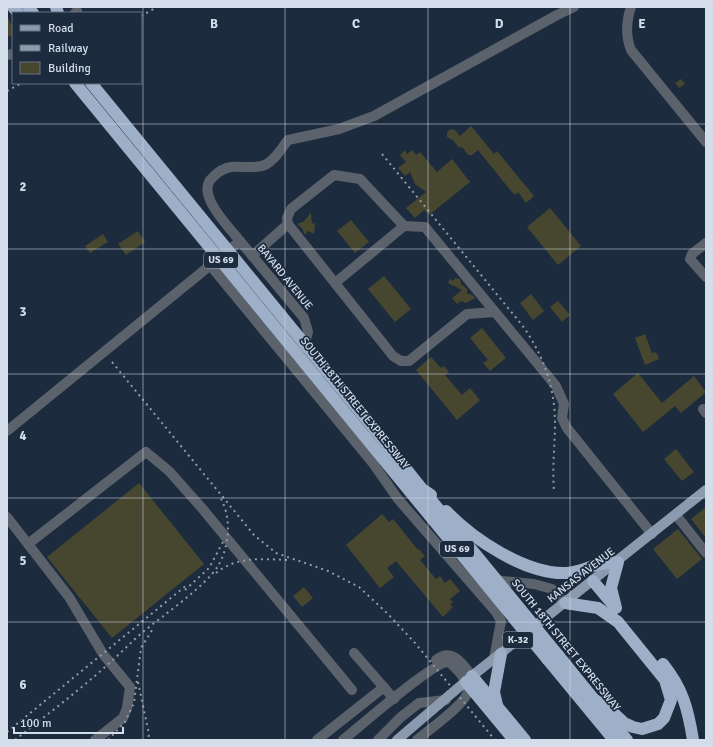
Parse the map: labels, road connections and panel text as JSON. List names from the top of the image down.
{
  "streets": {
    "highway": ["US 69", "SOUTH 18TH STREET EXPRESSWAY"],
    "main road": ["KANSAS AVENUE", "K-32"],
    "street": ["BAYARD AVENUE"]
  },
  "crossings": [
    ["BAYARD AVENUE", "KANSAS AVENUE"]
  ],
  "legend": ["Road", "Railway", "Building"],
  "scale_bar": "100 m",
  "grid": {
    "columns": [
      "B",
      "C",
      "D",
      "E"
    ],
    "rows": [
      "2",
      "3",
      "4",
      "5",
      "6"
    ]
  }
}
